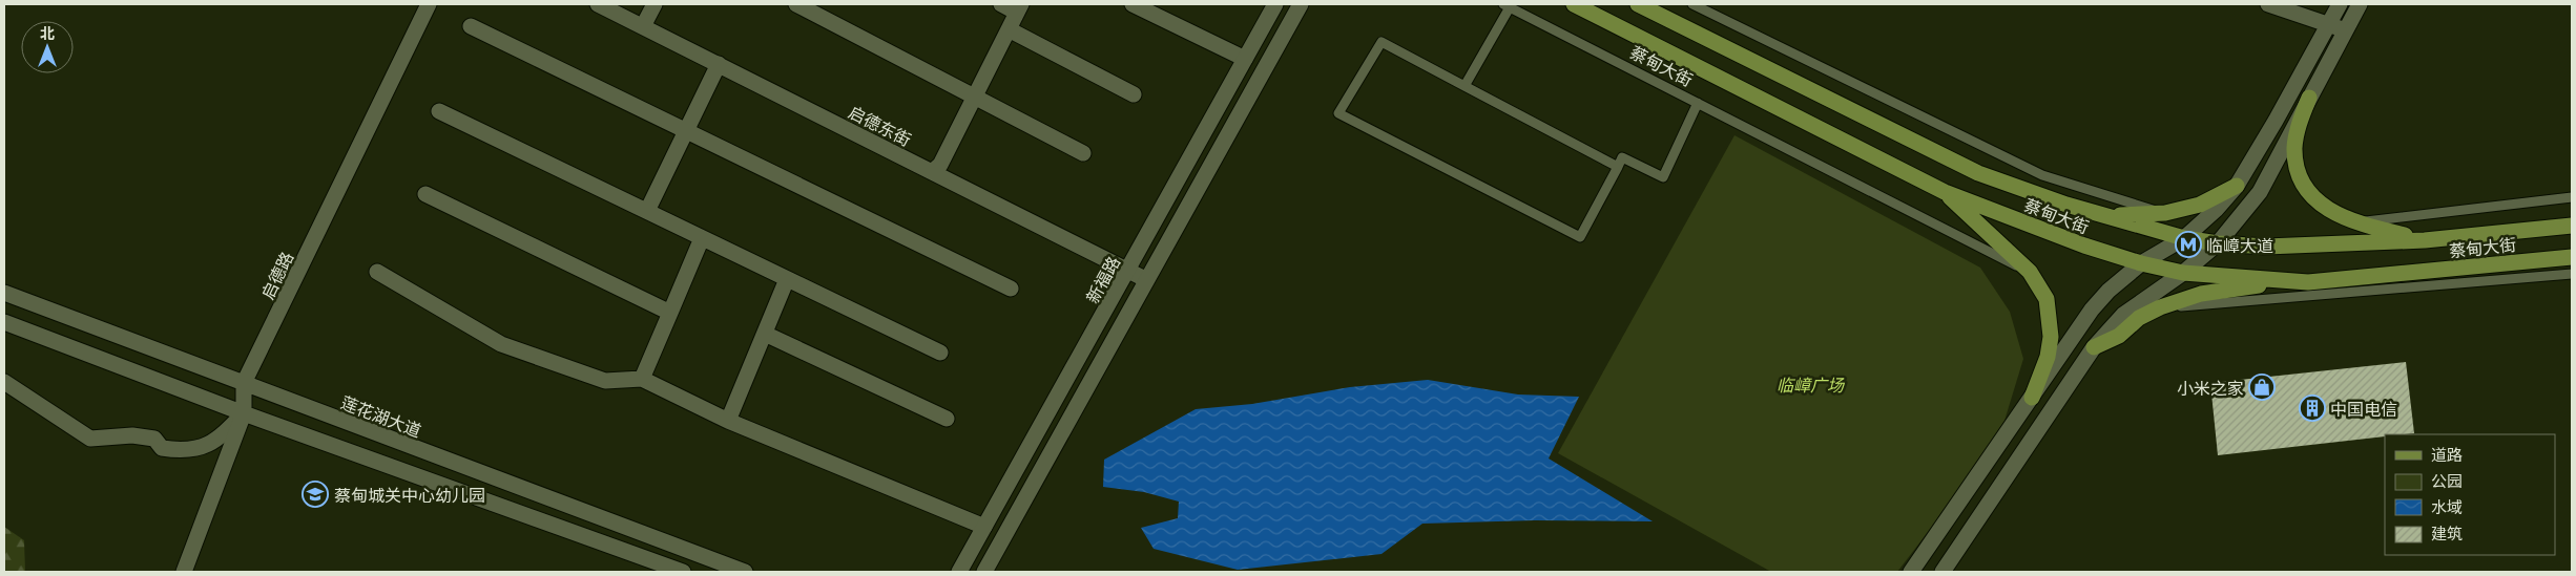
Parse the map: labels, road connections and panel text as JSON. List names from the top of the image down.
{
  "streets": {
    "main road": ["蔡甸大街"],
    "street": [
      "启德东街",
      "启德路",
      "新福路",
      "莲花湖大道"
    ]
  },
  "crossings": [
    ["启德东街", "新福路"],
    ["启德路", "莲花湖大道"]
  ],
  "parks": ["临嶂广场"],
  "places": {
    "metro station": ["临嶂大道"],
    "shop": ["小米之家"],
    "building": ["中国电信"],
    "school or university": ["蔡甸城关中心幼儿园"]
  },
  "legend": [
    "道路",
    "公园",
    "水域",
    "建筑"
  ],
  "north": "top"
}
